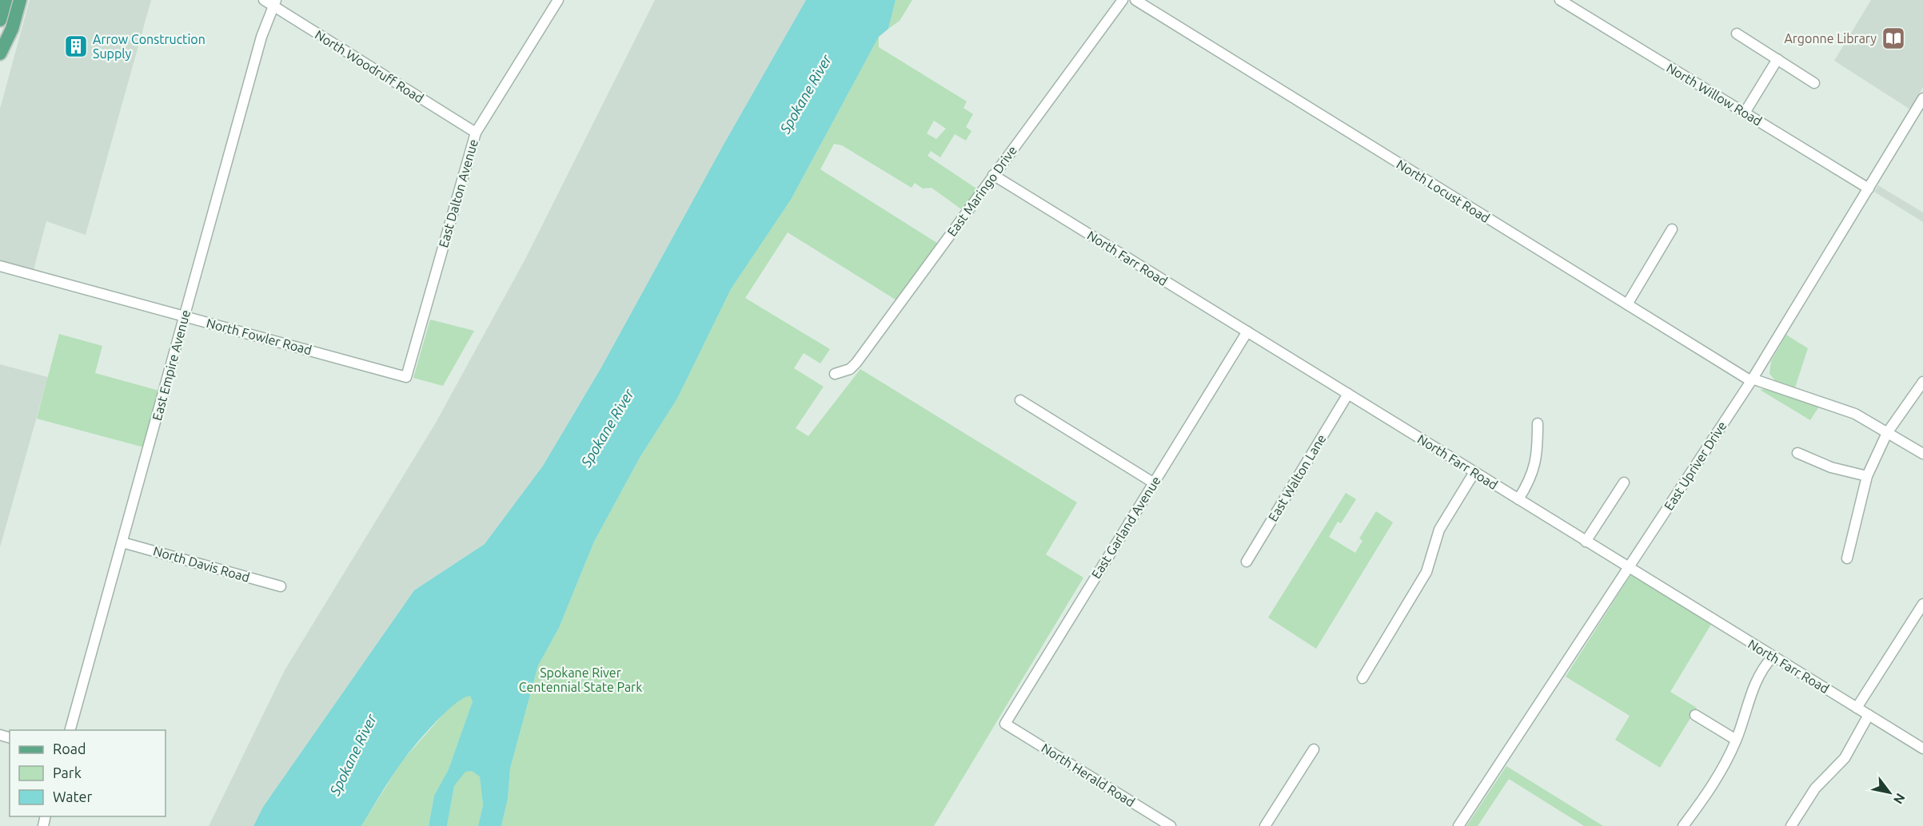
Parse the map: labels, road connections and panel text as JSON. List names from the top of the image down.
{
  "streets": {
    "street": [
      "North Woodruff Road",
      "North Willow Road",
      "East Maringo Drive",
      "North Locust Road",
      "East Dalton Avenue",
      "North Farr Road",
      "North Fowler Road",
      "East Empire Avenue",
      "East Upriver Drive",
      "East Walton Lane",
      "East Garland Avenue",
      "North Davis Road",
      "North Herald Road"
    ]
  },
  "crossings": [
    ["North Woodruff Road", "East Dalton Avenue"],
    ["North Woodruff Road", "East Empire Avenue"],
    ["North Willow Road", "East Upriver Drive"],
    ["East Maringo Drive", "North Farr Road"],
    ["North Locust Road", "East Upriver Drive"],
    ["East Dalton Avenue", "North Fowler Road"],
    ["North Farr Road", "East Upriver Drive"],
    ["North Farr Road", "East Walton Lane"],
    ["North Farr Road", "East Garland Avenue"],
    ["North Fowler Road", "East Empire Avenue"],
    ["East Empire Avenue", "North Davis Road"],
    ["East Garland Avenue", "North Herald Road"]
  ],
  "water": ["Spokane River"],
  "parks": ["Spokane River Centennial State Park"],
  "places": {
    "library": ["Argonne Library"],
    "building": ["Arrow Construction Supply"]
  },
  "legend": ["Road", "Park", "Water"],
  "north": "bottom right"
}
